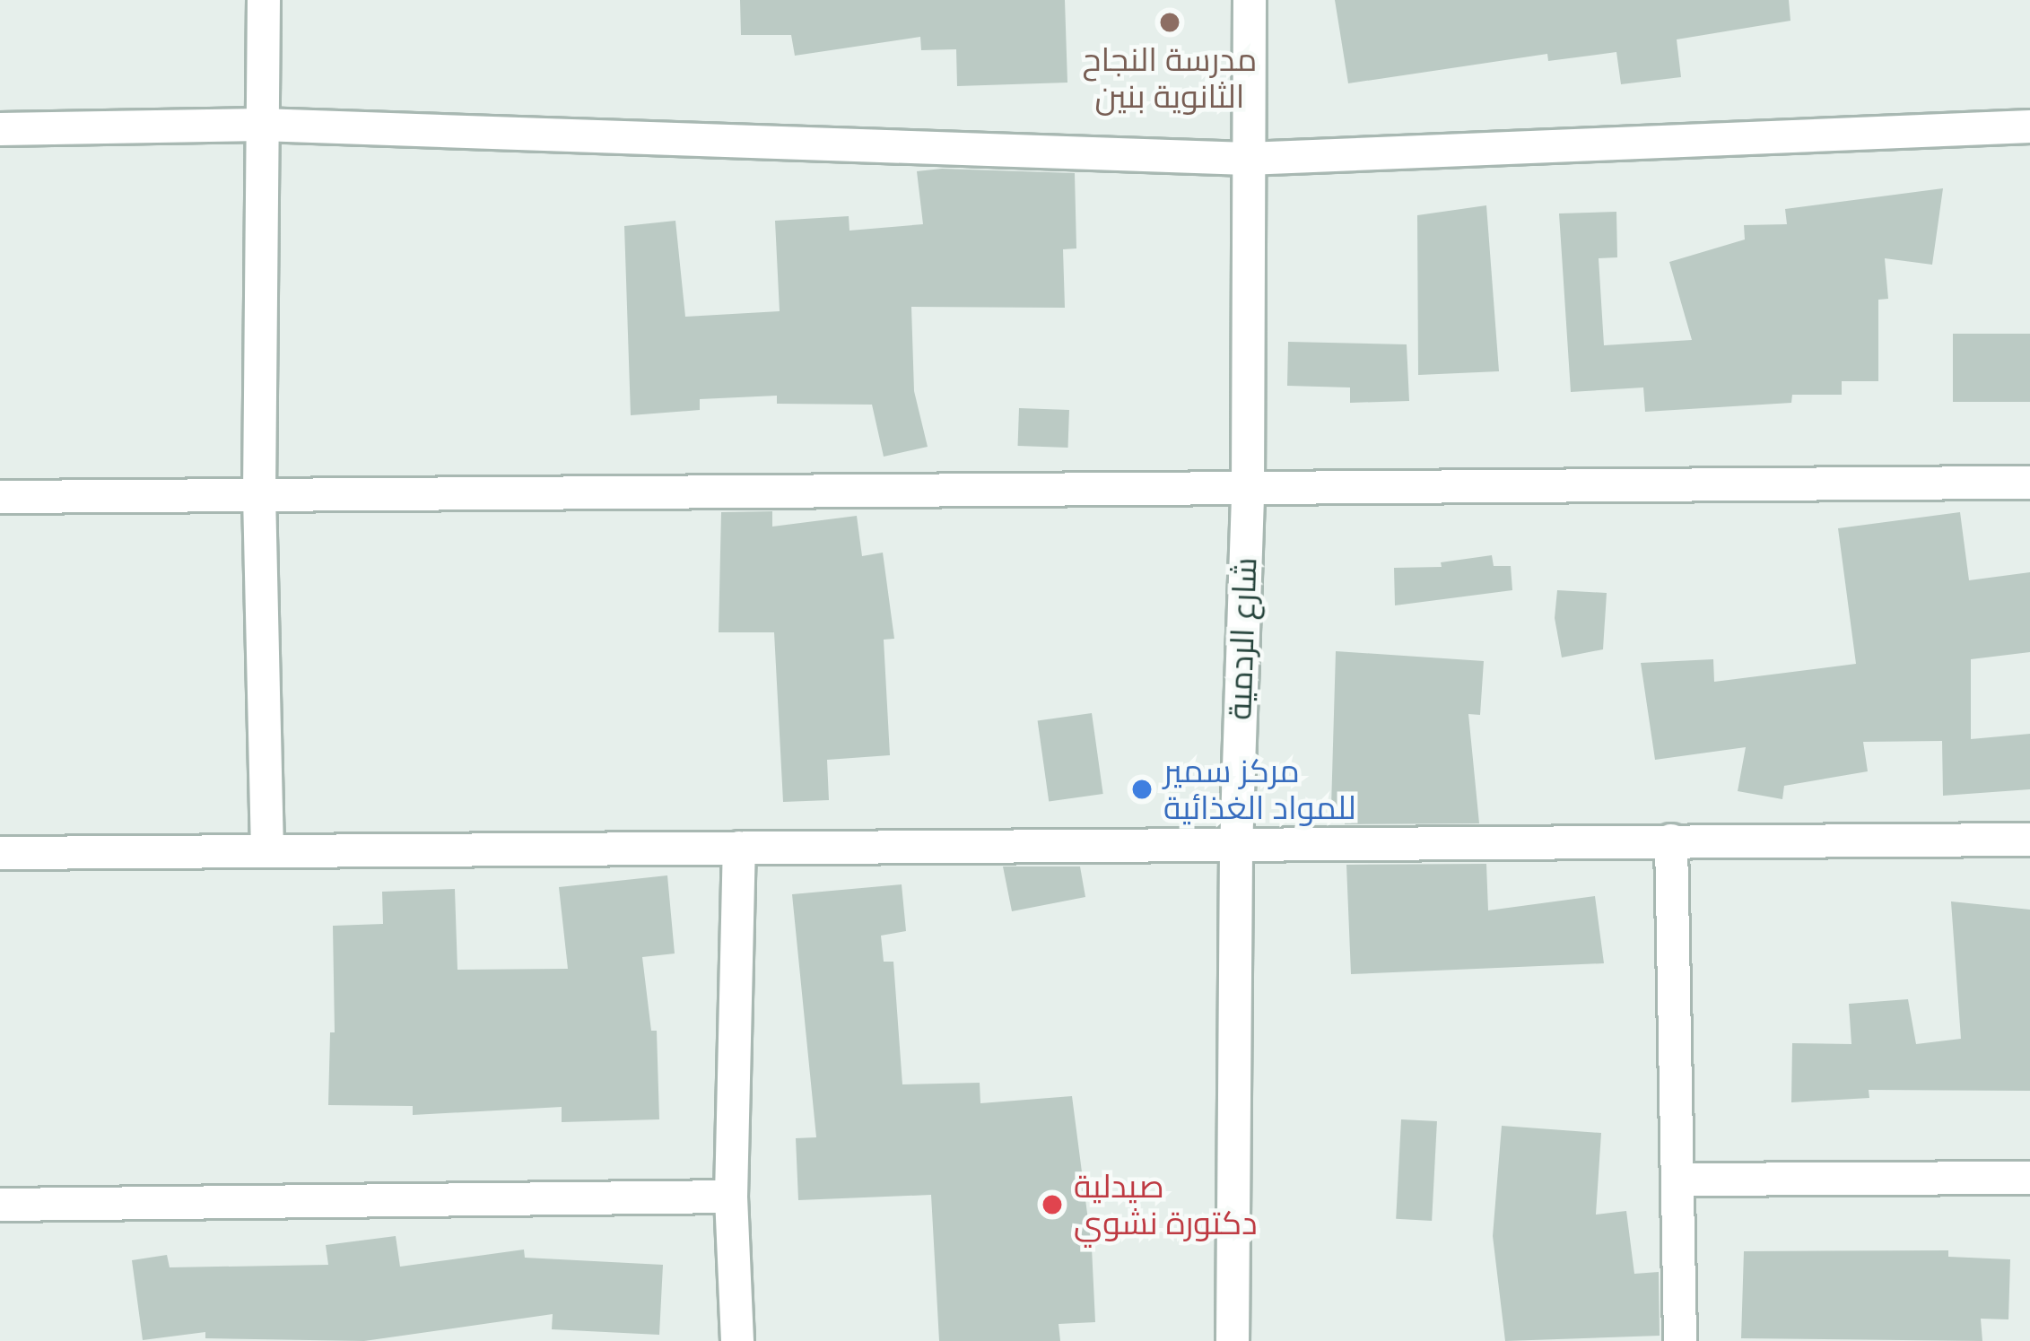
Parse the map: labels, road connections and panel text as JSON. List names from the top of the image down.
{
  "streets": {
    "street": ["شارع الردمية"]
  },
  "places": ["مدرسة النجاح الثانوية بنين", "مركز سمير للمواد الغذائية", "صيدلية دكتورة نشوي"]
}
